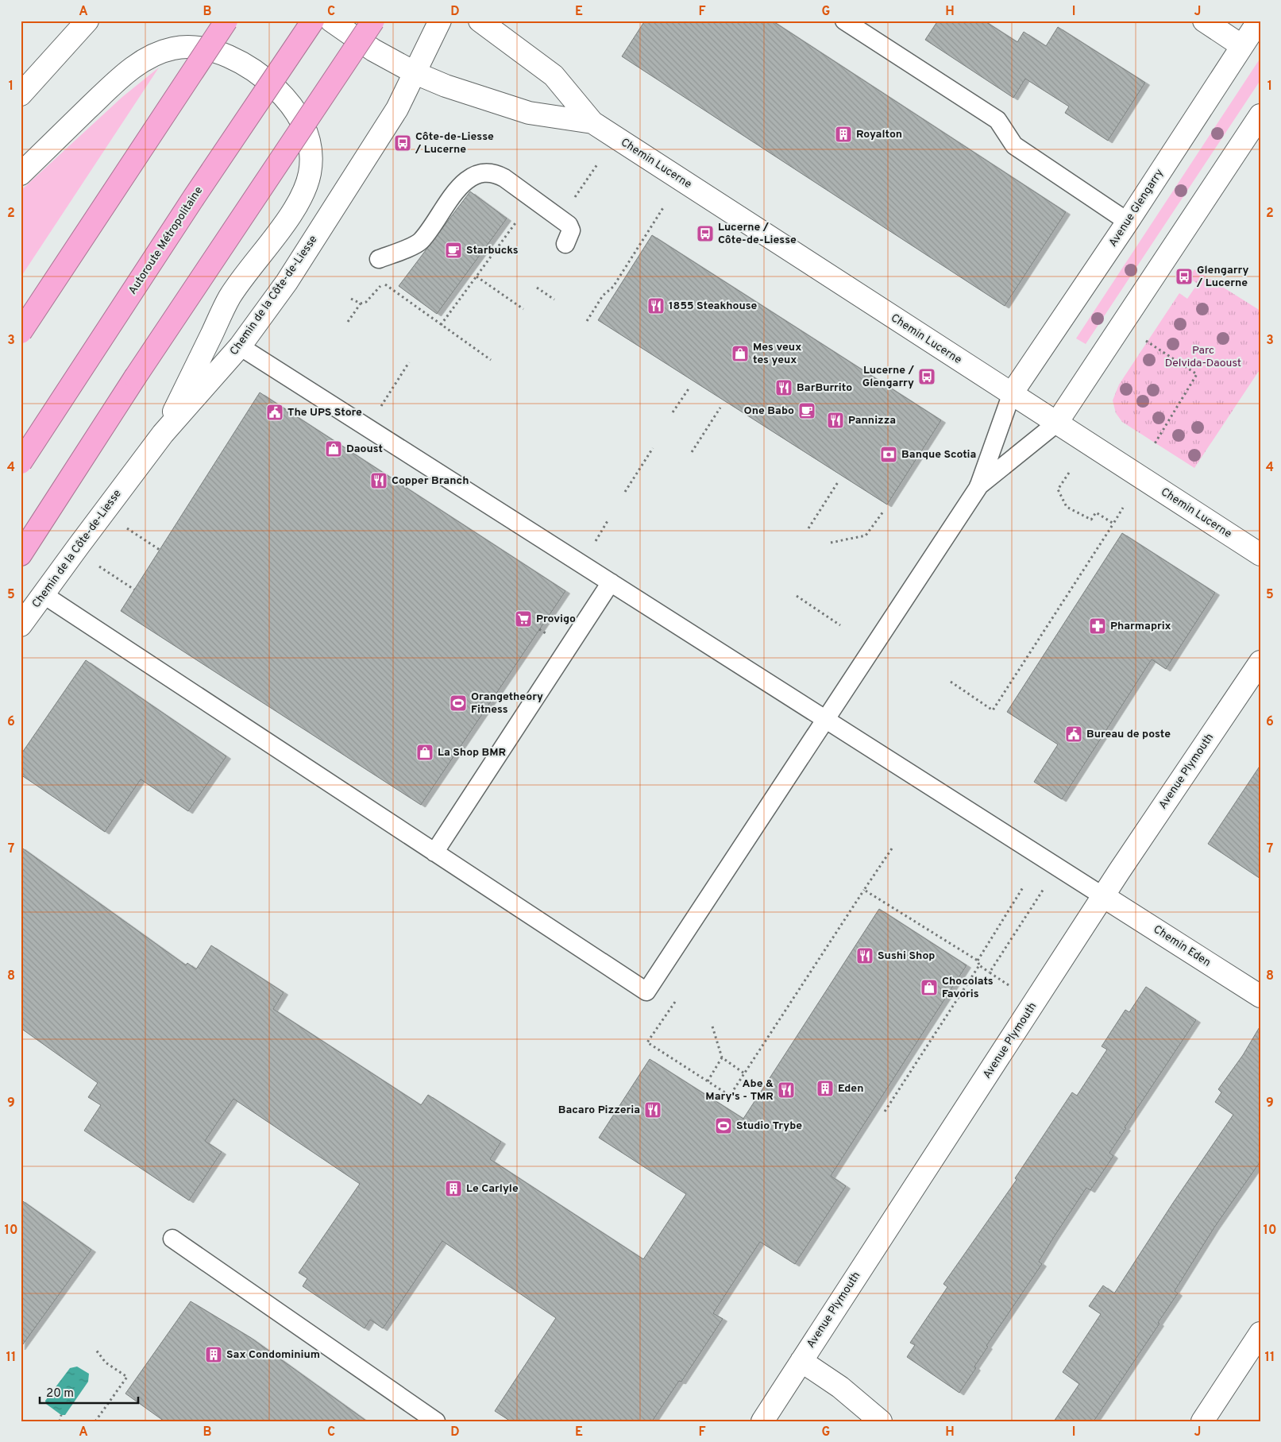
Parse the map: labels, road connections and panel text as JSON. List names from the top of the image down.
{
  "streets": {
    "highway": ["Autoroute Métropolitaine"],
    "main road": [
      "Chemin Lucerne",
      "Avenue Glengarry",
      "Chemin de la Côte-de-Liesse",
      "Avenue Plymouth",
      "Chemin Eden"
    ]
  },
  "crossings": [
    ["Chemin Lucerne", "Avenue Glengarry"],
    ["Chemin Lucerne", "Chemin de la Côte-de-Liesse"],
    ["Avenue Plymouth", "Chemin Eden"]
  ],
  "parks": ["Parc Delvida-Daoust"],
  "places": {
    "building": [
      "Royalton",
      "Eden",
      "Le Carlyle",
      "Sax Condominium"
    ],
    "bus stop": [
      "Côte-de-Liesse / Lucerne",
      "Lucerne / Côte-de-Liesse",
      "Glengarry / Lucerne",
      "Lucerne / Glengarry"
    ],
    "cafe": ["Starbucks", "One Babo"],
    "restaurant": [
      "1855 Steakhouse",
      "BarBurrito",
      "Pannizza",
      "Copper Branch",
      "Sushi Shop",
      "Abe & Mary's - TMR",
      "Bacaro Pizzeria"
    ],
    "shop": [
      "Mes veux tes yeux",
      "Daoust",
      "La Shop BMR",
      "Chocolats Favoris"
    ],
    "public building": ["The UPS Store", "Bureau de poste"],
    "bank": ["Banque Scotia"],
    "supermarket": ["Provigo"],
    "pharmacy": ["Pharmaprix"],
    "sports": ["Orangetheory Fitness", "Studio Trybe"]
  },
  "scale_bar": "20 m",
  "grid": {
    "columns": [
      "A",
      "B",
      "C",
      "D",
      "E",
      "F",
      "G",
      "H",
      "I",
      "J"
    ],
    "rows": [
      "1",
      "2",
      "3",
      "4",
      "5",
      "6",
      "7",
      "8",
      "9",
      "10",
      "11"
    ]
  }
}
